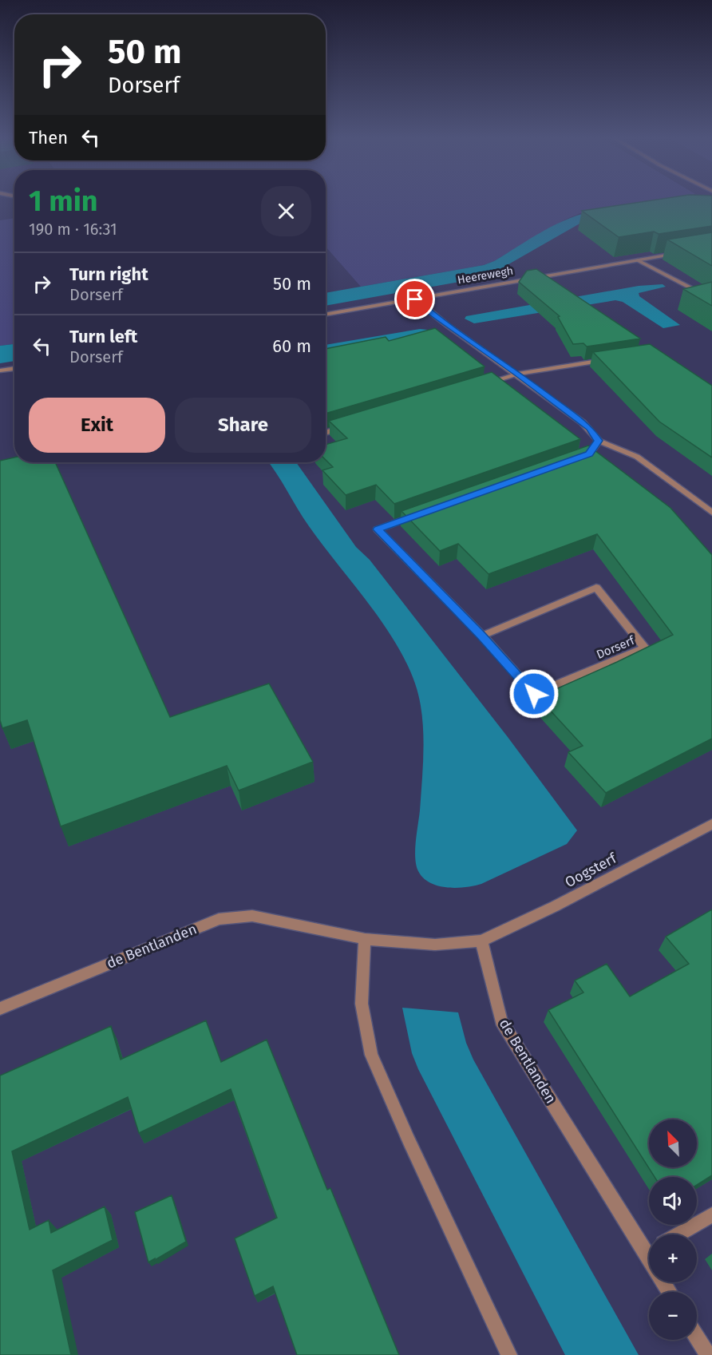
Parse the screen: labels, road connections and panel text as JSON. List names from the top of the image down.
{
  "streets": {
    "street": [
      "Heerewegh",
      "Dorserf",
      "Oogsterf",
      "de Bentlanden"
    ]
  },
  "crossings": [
    ["Oogsterf", "de Bentlanden"]
  ],
  "north": "top left",
  "page": {
    "turn": ["50 m", "Dorserf"],
    "then": "Then",
    "heading": ["1 min", "190 m · 16:31"],
    "list": [
      {
        "name": "Turn right",
        "note": "Dorserf",
        "value": "50 m"
      },
      {
        "name": "Turn left",
        "note": "Dorserf",
        "value": "60 m"
      }
    ],
    "buttons": ["Exit", "Share"],
    "map_buttons": ["+", "−"]
  }
}
